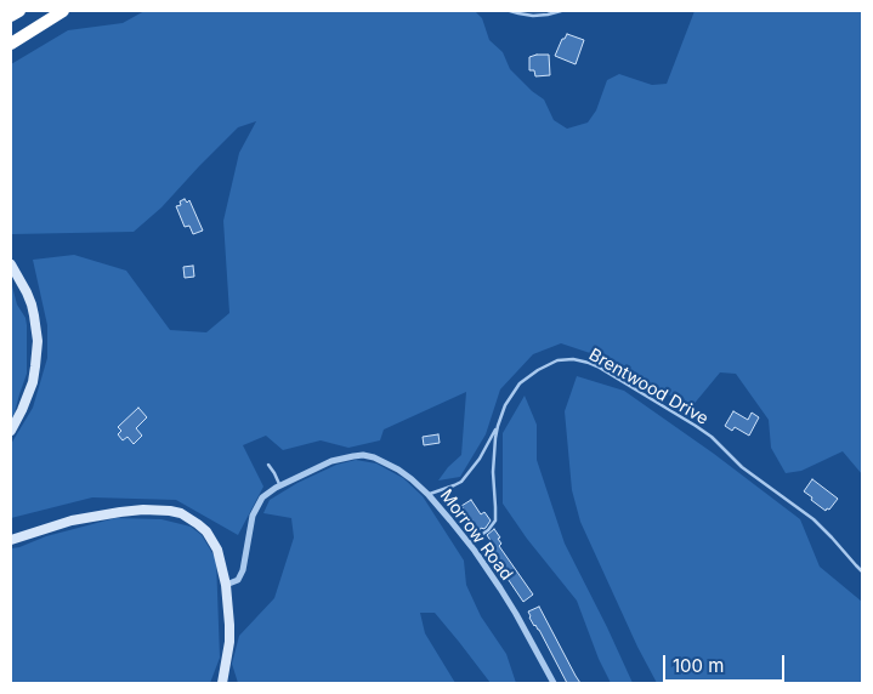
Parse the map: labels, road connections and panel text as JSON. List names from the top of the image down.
{
  "streets": {
    "street": ["Morrow Road"],
    "lane": ["Brentwood Drive"]
  },
  "crossings": [
    ["Brentwood Drive", "Morrow Road"]
  ],
  "scale_bar": "100 m"
}
